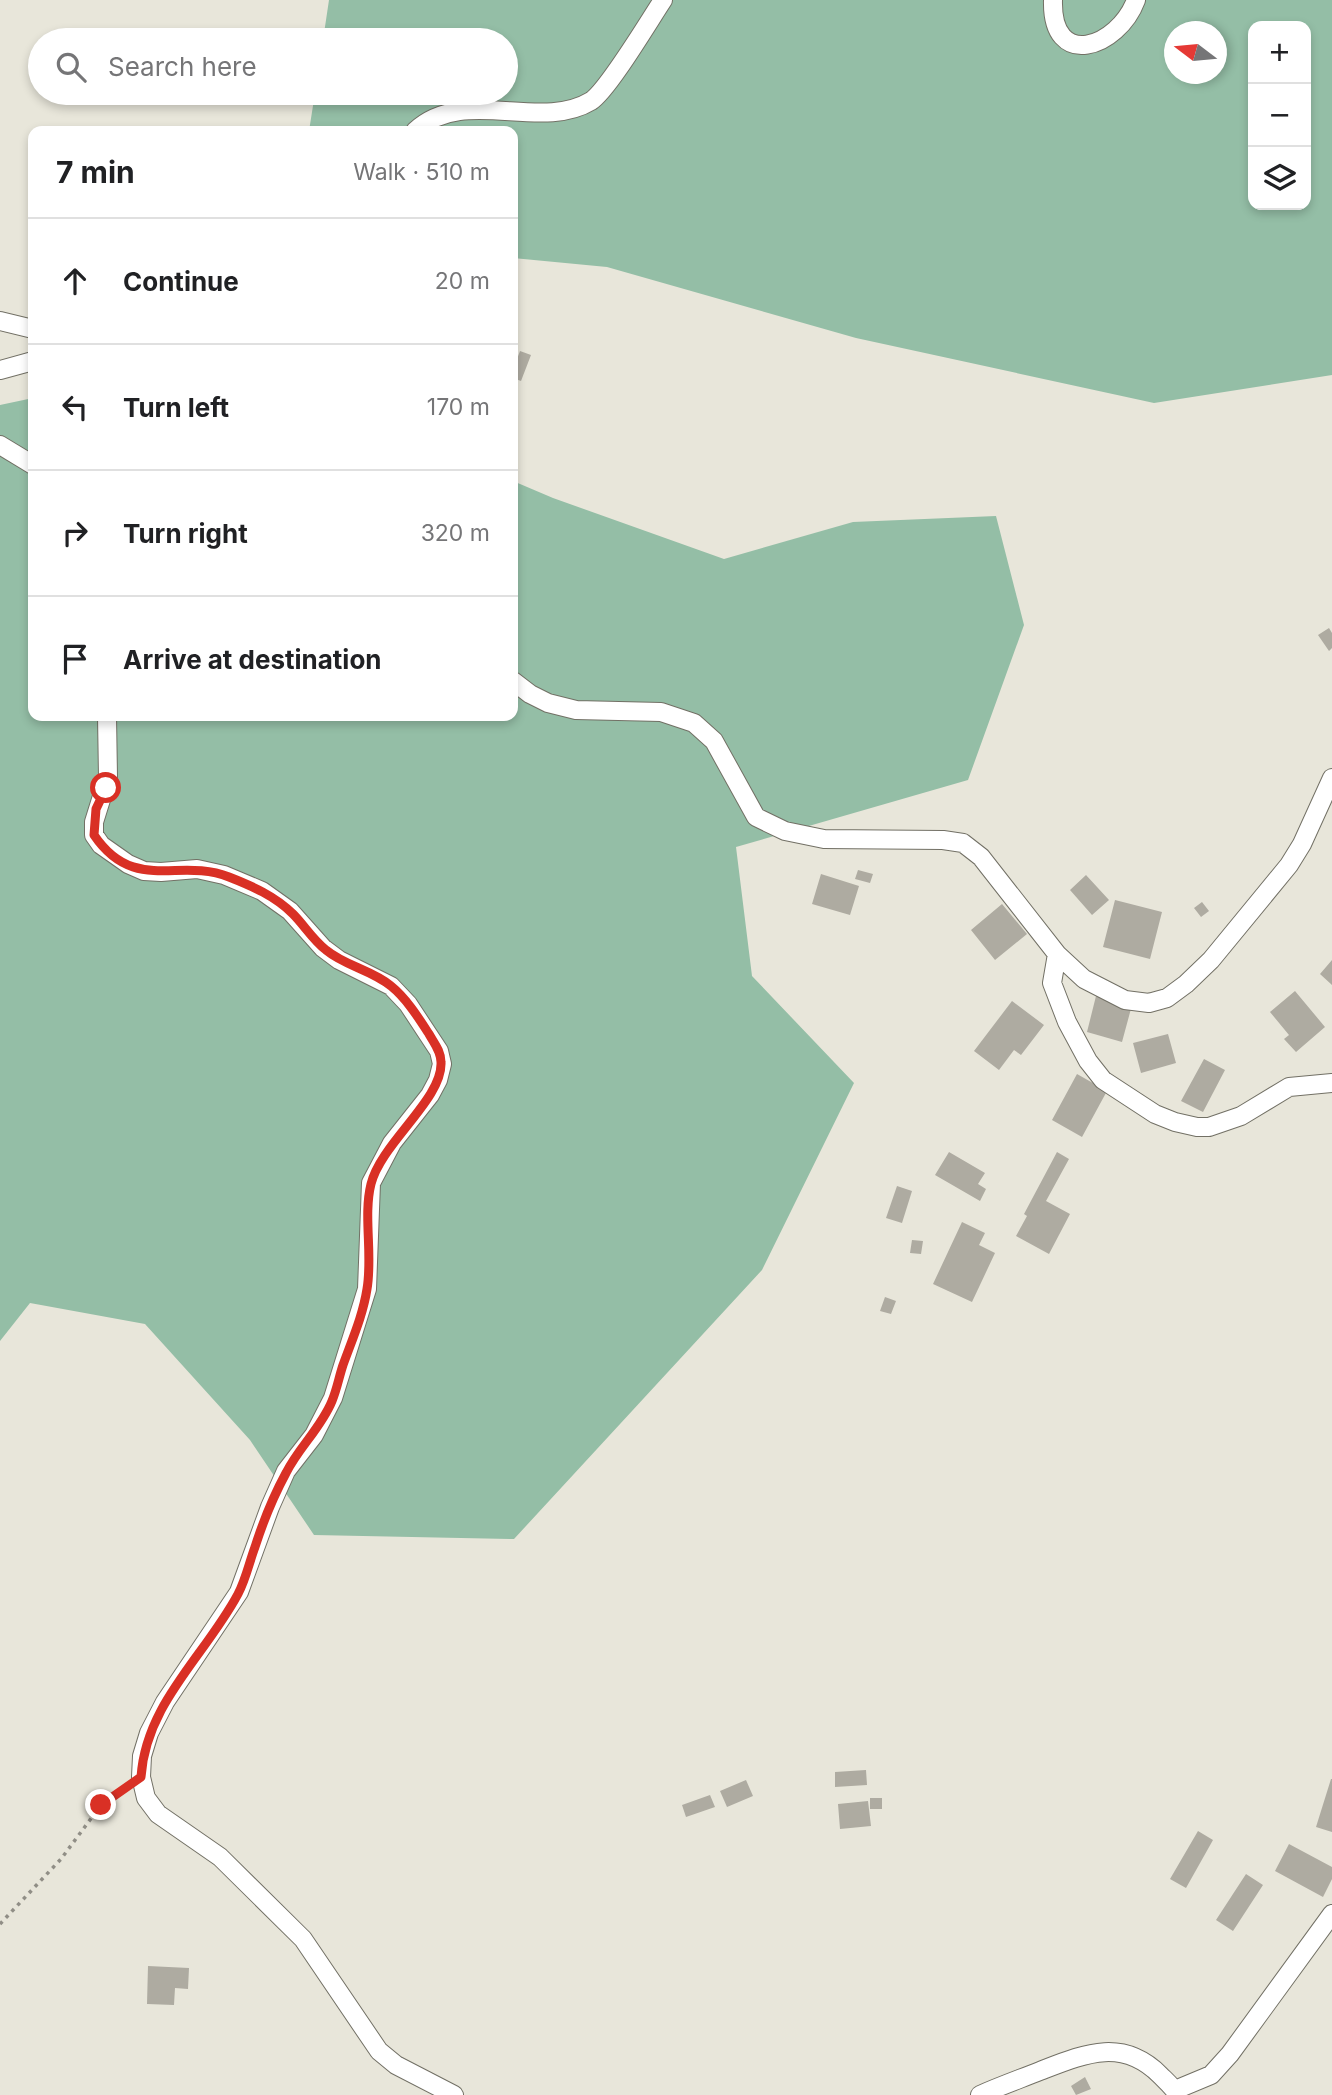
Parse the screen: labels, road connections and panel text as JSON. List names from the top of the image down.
{
  "north": "left",
  "page": {
    "map_buttons": ["+", "−"],
    "search": "Search here",
    "heading": ["7 min", "Walk · 510 m"],
    "list": [
      ["Continue", "20 m"],
      ["Turn left", "170 m"],
      ["Turn right", "320 m"],
      "Arrive at destination"
    ]
  }
}
